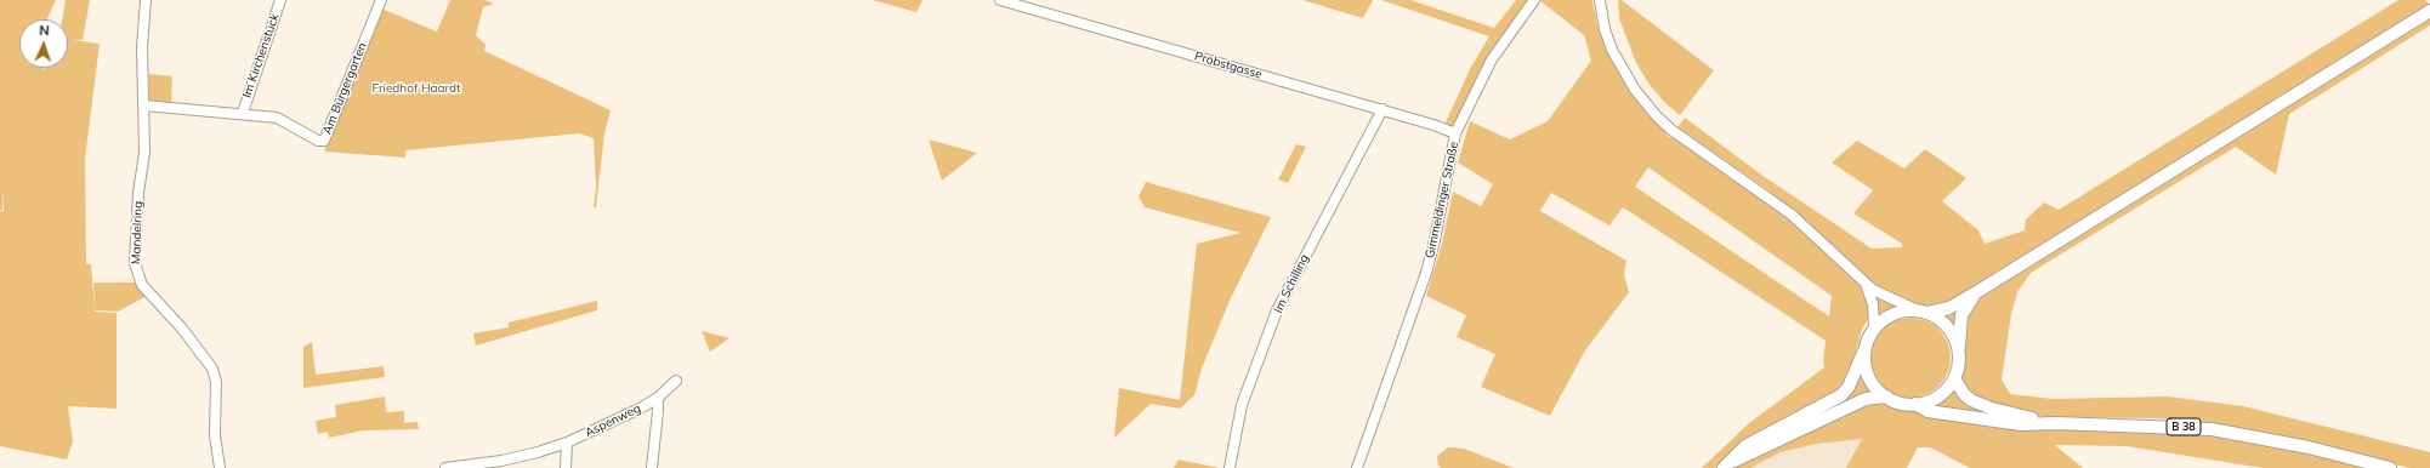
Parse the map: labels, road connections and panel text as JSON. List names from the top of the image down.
{
  "streets": {
    "main road": ["B 38"],
    "street": [
      "Im Kirchenstück",
      "Probstgasse",
      "Am Bürgergarten",
      "Gimmeldinger Straße",
      "Mandelring",
      "Im Schilling",
      "Aspenweg"
    ]
  },
  "crossings": [
    ["Im Kirchenstück", "Am Bürgergarten"],
    ["Probstgasse", "Gimmeldinger Straße"],
    ["Probstgasse", "Im Schilling"],
    ["Am Bürgergarten", "Mandelring"]
  ],
  "parks": ["Friedhof Haardt"],
  "north": "top"
}
